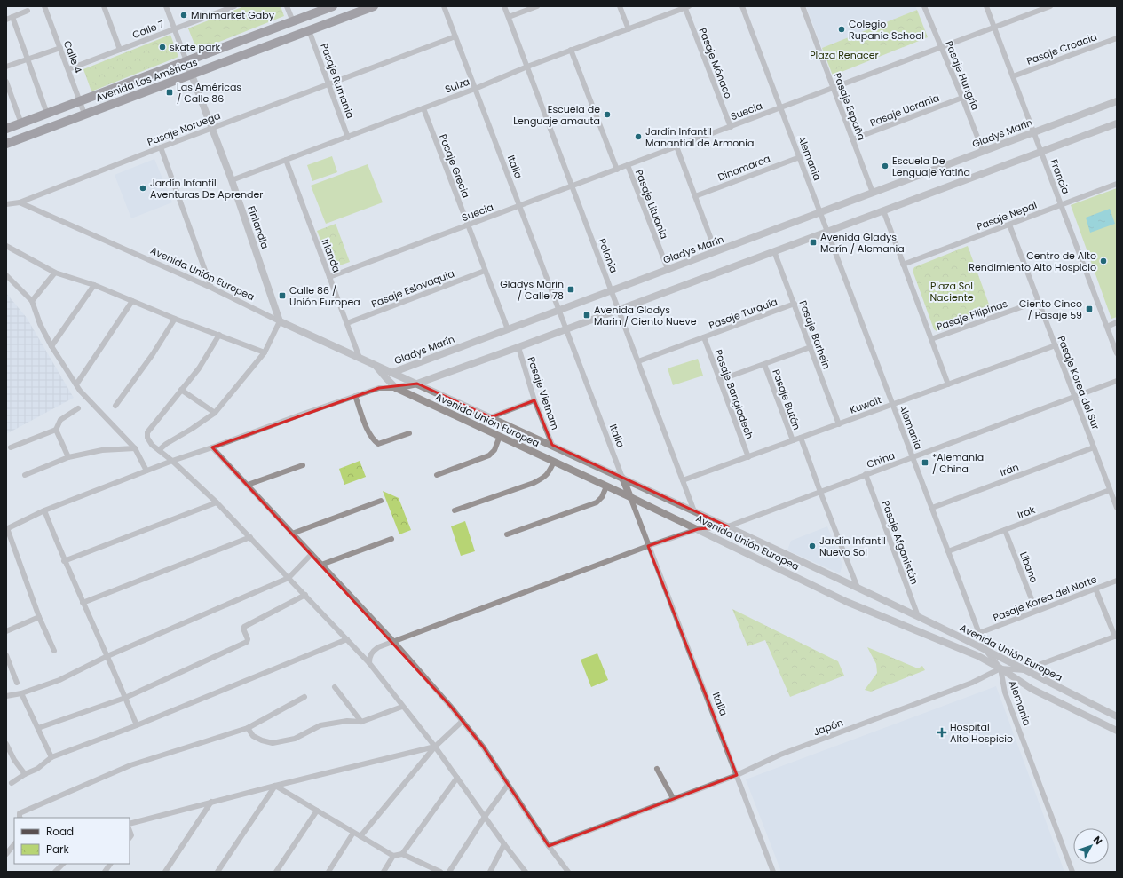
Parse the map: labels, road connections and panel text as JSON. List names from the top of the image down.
{
  "streets": {
    "main road": ["Avenida Las Américas"],
    "street": [
      "Calle 7",
      "Pasaje Croacia",
      "Calle 4",
      "Pasaje Mónaco",
      "Pasaje Hungría",
      "Pasaje Rumania",
      "Suiza",
      "Pasaje España",
      "Pasaje Ucrania",
      "Suecia",
      "Pasaje Noruega",
      "Gladys Marín",
      "Alemania",
      "Pasaje Grecia",
      "Italia",
      "Dinamarca",
      "Francia",
      "Pasaje Lituania",
      "Pasaje Nepal",
      "Finlandia",
      "Irlanda",
      "Polonia",
      "Avenida Unión Europea",
      "Pasaje Eslovaquia",
      "Pasaje Turquía",
      "Pasaje Filipinas",
      "Pasaje Barhein",
      "Pasaje Korea del Sur",
      "Pasaje Vietnam",
      "Pasaje Bangladech",
      "Pasaje Bután",
      "Kuwait",
      "China",
      "Irán",
      "Irak",
      "Pasaje Afganistán",
      "Líbano",
      "Pasaje Korea del Norte",
      "Japón"
    ]
  },
  "crossings": [
    ["Calle 7", "Calle 4"],
    ["Pasaje Croacia", "Francia"],
    ["Calle 4", "Avenida Las Américas"],
    ["Pasaje Mónaco", "Suiza"],
    ["Pasaje Mónaco", "Suecia"],
    ["Pasaje Hungría", "Pasaje Ucrania"],
    ["Pasaje Hungría", "Suecia"],
    ["Pasaje Hungría", "Gladys Marín"],
    ["Avenida Las Américas", "Pasaje Rumania"],
    ["Avenida Las Américas", "Finlandia"],
    ["Pasaje Rumania", "Suiza"],
    ["Pasaje Rumania", "Pasaje Noruega"],
    ["Suiza", "Pasaje Grecia"],
    ["Suiza", "Italia"],
    ["Suiza", "Finlandia"],
    ["Suiza", "Irlanda"],
    ["Suiza", "Polonia"],
    ["Pasaje España", "Pasaje Ucrania"],
    ["Pasaje España", "Suecia"],
    ["Pasaje España", "Gladys Marín"],
    ["Suecia", "Alemania"],
    ["Suecia", "Pasaje Grecia"],
    ["Suecia", "Italia"],
    ["Suecia", "Francia"],
    ["Suecia", "Pasaje Lituania"],
    ["Suecia", "Irlanda"],
    ["Suecia", "Polonia"],
    ["Pasaje Noruega", "Italia"],
    ["Pasaje Noruega", "Finlandia"],
    ["Pasaje Noruega", "Avenida Unión Europea"],
    ["Gladys Marín", "Alemania"],
    ["Gladys Marín", "Pasaje Grecia"],
    ["Gladys Marín", "Italia"],
    ["Gladys Marín", "Francia"],
    ["Gladys Marín", "Pasaje Lituania"],
    ["Gladys Marín", "Polonia"],
    ["Gladys Marín", "Avenida Unión Europea"],
    ["Alemania", "Dinamarca"],
    ["Alemania", "Avenida Unión Europea"],
    ["Alemania", "Kuwait"],
    ["Alemania", "China"],
    ["Alemania", "Irán"],
    ["Alemania", "Irak"],
    ["Alemania", "Pasaje Korea del Norte"],
    ["Alemania", "Japón"],
    ["Pasaje Grecia", "Pasaje Eslovaquia"],
    ["Italia", "Avenida Unión Europea"],
    ["Italia", "China"],
    ["Italia", "Japón"],
    ["Francia", "Pasaje Nepal"],
    ["Pasaje Nepal", "Pasaje Korea del Sur"],
    ["Finlandia", "Avenida Unión Europea"],
    ["Irlanda", "Avenida Unión Europea"],
    ["Irlanda", "Pasaje Eslovaquia"],
    ["Polonia", "Avenida Unión Europea"],
    ["Polonia", "Pasaje Turquía"],
    ["Polonia", "Kuwait"],
    ["Avenida Unión Europea", "Pasaje Vietnam"],
    ["Avenida Unión Europea", "China"],
    ["Avenida Unión Europea", "Pasaje Afganistán"],
    ["Avenida Unión Europea", "Japón"],
    ["Pasaje Turquía", "Pasaje Barhein"],
    ["Pasaje Turquía", "Pasaje Bangladech"],
    ["Pasaje Filipinas", "Pasaje Korea del Sur"],
    ["Pasaje Barhein", "Kuwait"],
    ["Pasaje Korea del Sur", "Kuwait"],
    ["Pasaje Korea del Sur", "China"],
    ["Pasaje Korea del Sur", "Irán"],
    ["Pasaje Korea del Sur", "Irak"],
    ["Pasaje Bangladech", "Kuwait"],
    ["Pasaje Bután", "Kuwait"],
    ["China", "Pasaje Afganistán"],
    ["Irak", "Líbano"],
    ["Líbano", "Pasaje Korea del Norte"]
  ],
  "parks": ["Plaza Renacer", "Plaza Sol Naciente"],
  "places": {
    "other": [
      "Minimarket Gaby",
      "Colegio Rupanic School",
      "skate park",
      "Escuela de Lenguaje amauta",
      "Jardín Infantil Manantial de Armonia",
      "Escuela De Lenguaje Yatiña",
      "Jardín Infantil Aventuras De Aprender",
      "Centro de Alto Rendimiento Alto Hospicio",
      "Jardín Infantil Nuevo Sol"
    ],
    "transit": [
      "Las Américas / Calle 86",
      "Avenida Gladys Marín / Alemania",
      "Gladys Marin / Calle 78",
      "Calle 86 / Unión Europea",
      "Ciento Cinco / Pasaje 59",
      "Avenida Gladys Marin / Ciento Nueve",
      "*Alemania / China"
    ],
    "health": ["Hospital Alto Hospicio"]
  },
  "legend": ["Road", "Park"],
  "north": "top right"
}
